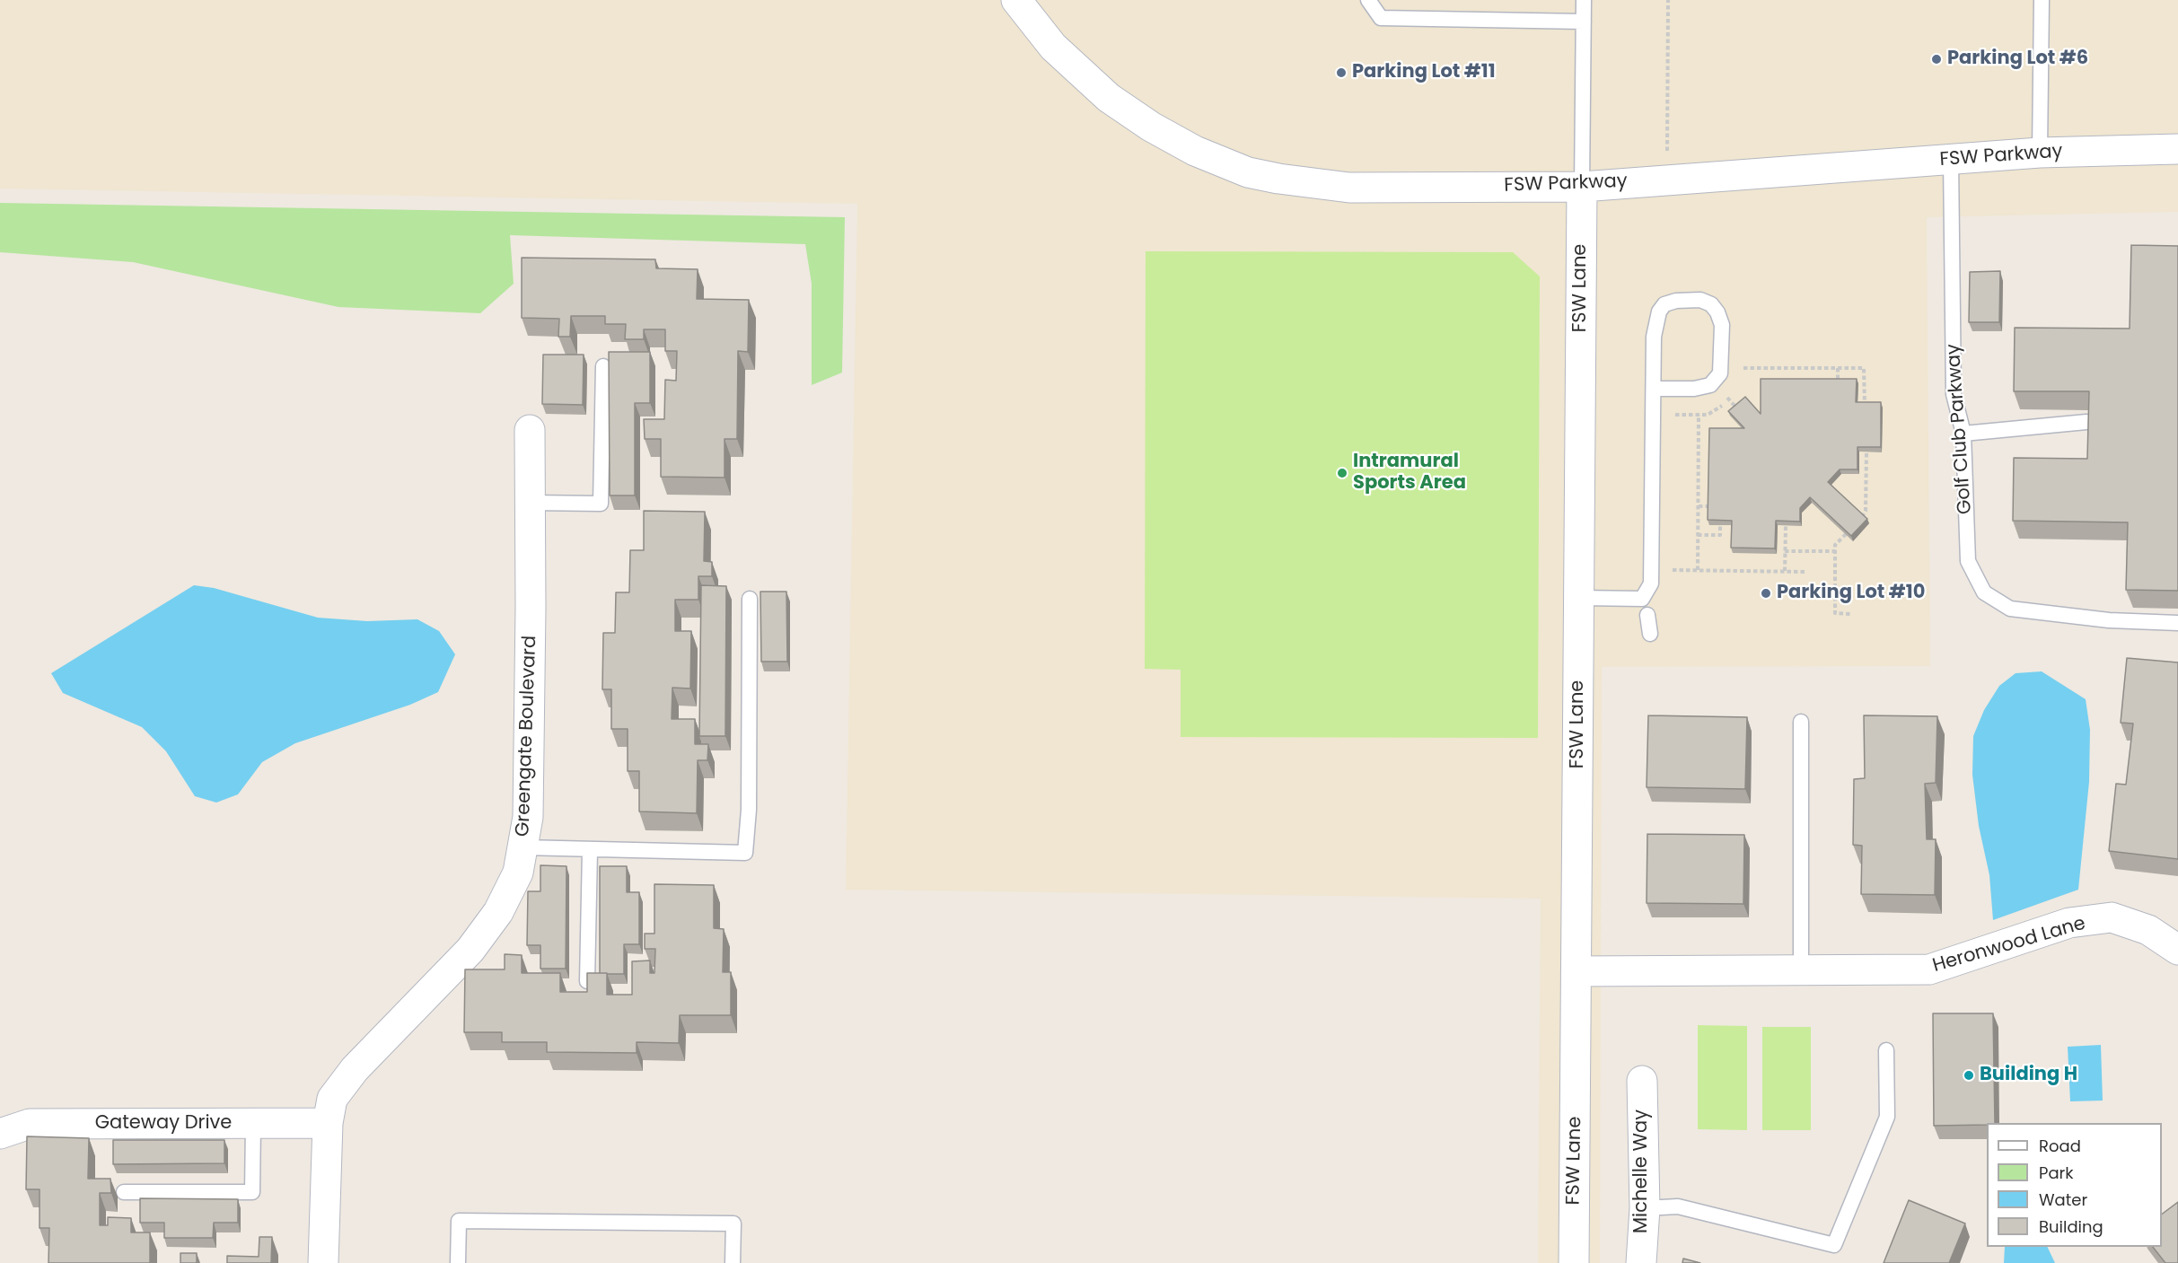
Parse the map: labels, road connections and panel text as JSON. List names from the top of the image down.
{
  "streets": {
    "street": [
      "FSW Parkway",
      "FSW Lane",
      "Greengate Boulevard",
      "Heronwood Lane",
      "Gateway Drive",
      "Michelle Way"
    ],
    "lane": ["Golf Club Parkway"]
  },
  "crossings": [
    ["FSW Parkway", "FSW Lane"],
    ["FSW Parkway", "Golf Club Parkway"],
    ["FSW Lane", "Heronwood Lane"],
    ["Greengate Boulevard", "Gateway Drive"]
  ],
  "places": [
    "Parking Lot #6",
    "Parking Lot #11",
    "Intramural Sports Area",
    "Parking Lot #10",
    "Building H"
  ],
  "legend": [
    "Road",
    "Park",
    "Water",
    "Building"
  ]
}
